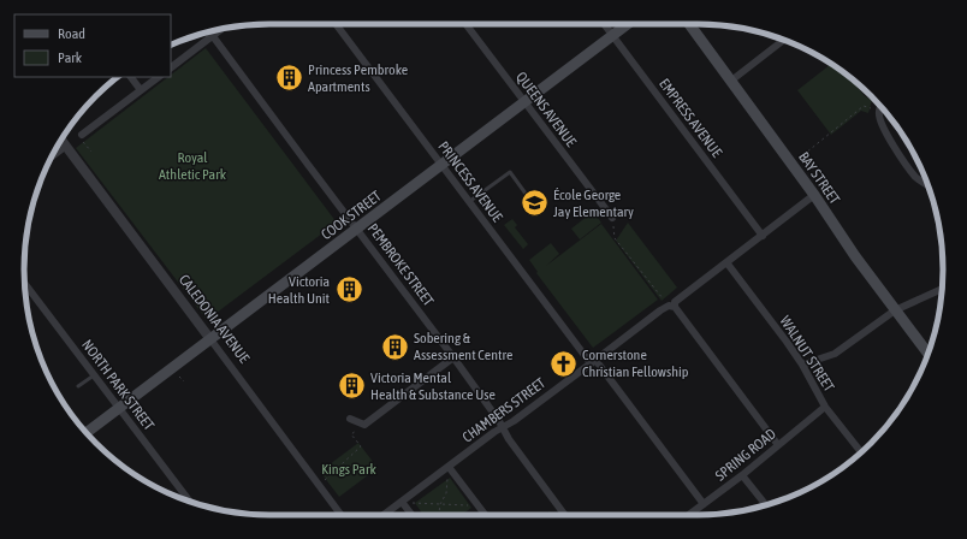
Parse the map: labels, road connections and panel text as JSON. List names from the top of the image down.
{
  "streets": {
    "main road": ["BAY STREET", "COOK STREET"],
    "street": [
      "QUEENS AVENUE",
      "EMPRESS AVENUE",
      "PRINCESS AVENUE",
      "PEMBROKE STREET",
      "CALEDONIA AVENUE",
      "WALNUT STREET",
      "NORTH PARK STREET",
      "CHAMBERS STREET",
      "SPRING ROAD"
    ]
  },
  "crossings": [
    ["QUEENS AVENUE", "COOK STREET"],
    ["EMPRESS AVENUE", "COOK STREET"],
    ["PRINCESS AVENUE", "COOK STREET"],
    ["PRINCESS AVENUE", "CHAMBERS STREET"],
    ["PRINCESS AVENUE", "SPRING ROAD"],
    ["COOK STREET", "PEMBROKE STREET"],
    ["COOK STREET", "CALEDONIA AVENUE"],
    ["COOK STREET", "NORTH PARK STREET"],
    ["PEMBROKE STREET", "CHAMBERS STREET"],
    ["WALNUT STREET", "CHAMBERS STREET"],
    ["WALNUT STREET", "SPRING ROAD"]
  ],
  "parks": ["Royal Athletic Park", "Kings Park"],
  "places": {
    "building": [
      "Princess Pembroke Apartments",
      "Victoria Health Unit",
      "Sobering & Assessment Centre",
      "Victoria Mental Health & Substance Use"
    ],
    "school or university": ["École George Jay Elementary"],
    "church": ["Cornerstone Christian Fellowship"]
  },
  "legend": ["Road", "Park"]
}
